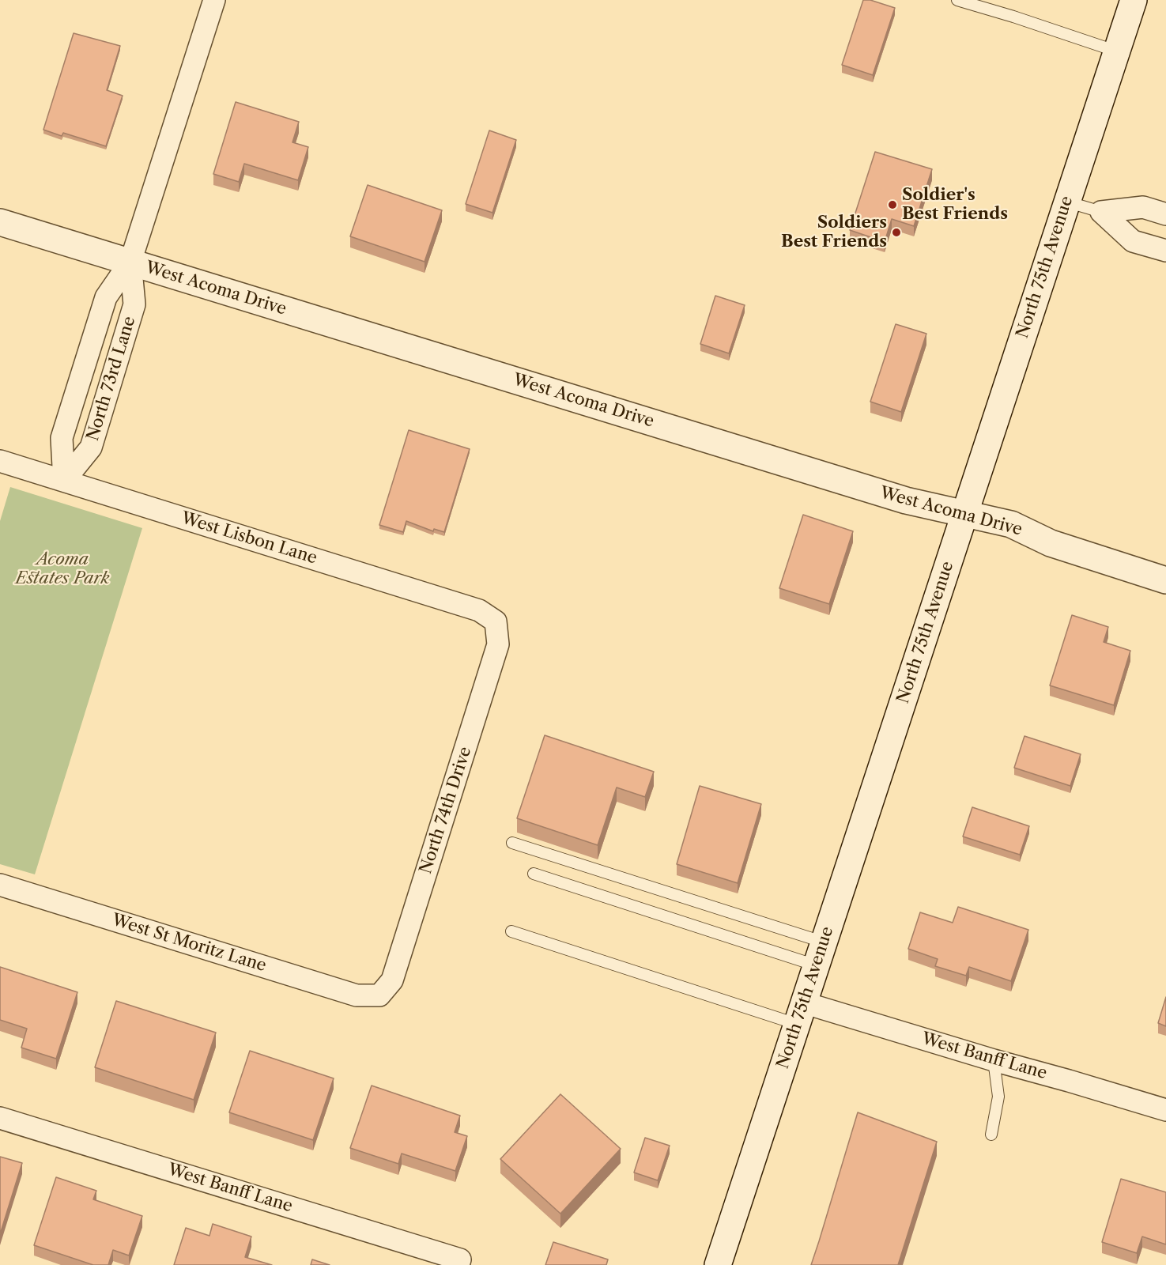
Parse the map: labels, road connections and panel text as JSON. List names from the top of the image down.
{
  "streets": {
    "main road": ["North 75th Avenue", "West Acoma Drive"],
    "street": [
      "North 73rd Lane",
      "West Lisbon Lane",
      "North 74th Drive",
      "West St Moritz Lane",
      "West Banff Lane"
    ]
  },
  "crossings": [
    ["North 75th Avenue", "West Acoma Drive"],
    ["North 75th Avenue", "West Banff Lane"],
    ["West Acoma Drive", "North 73rd Lane"],
    ["North 73rd Lane", "West Lisbon Lane"],
    ["West Lisbon Lane", "North 74th Drive"],
    ["North 74th Drive", "West St Moritz Lane"]
  ],
  "parks": ["Acoma Estates Park"],
  "places": ["Soldier's Best Friends", "Soldiers Best Friends"]
}
